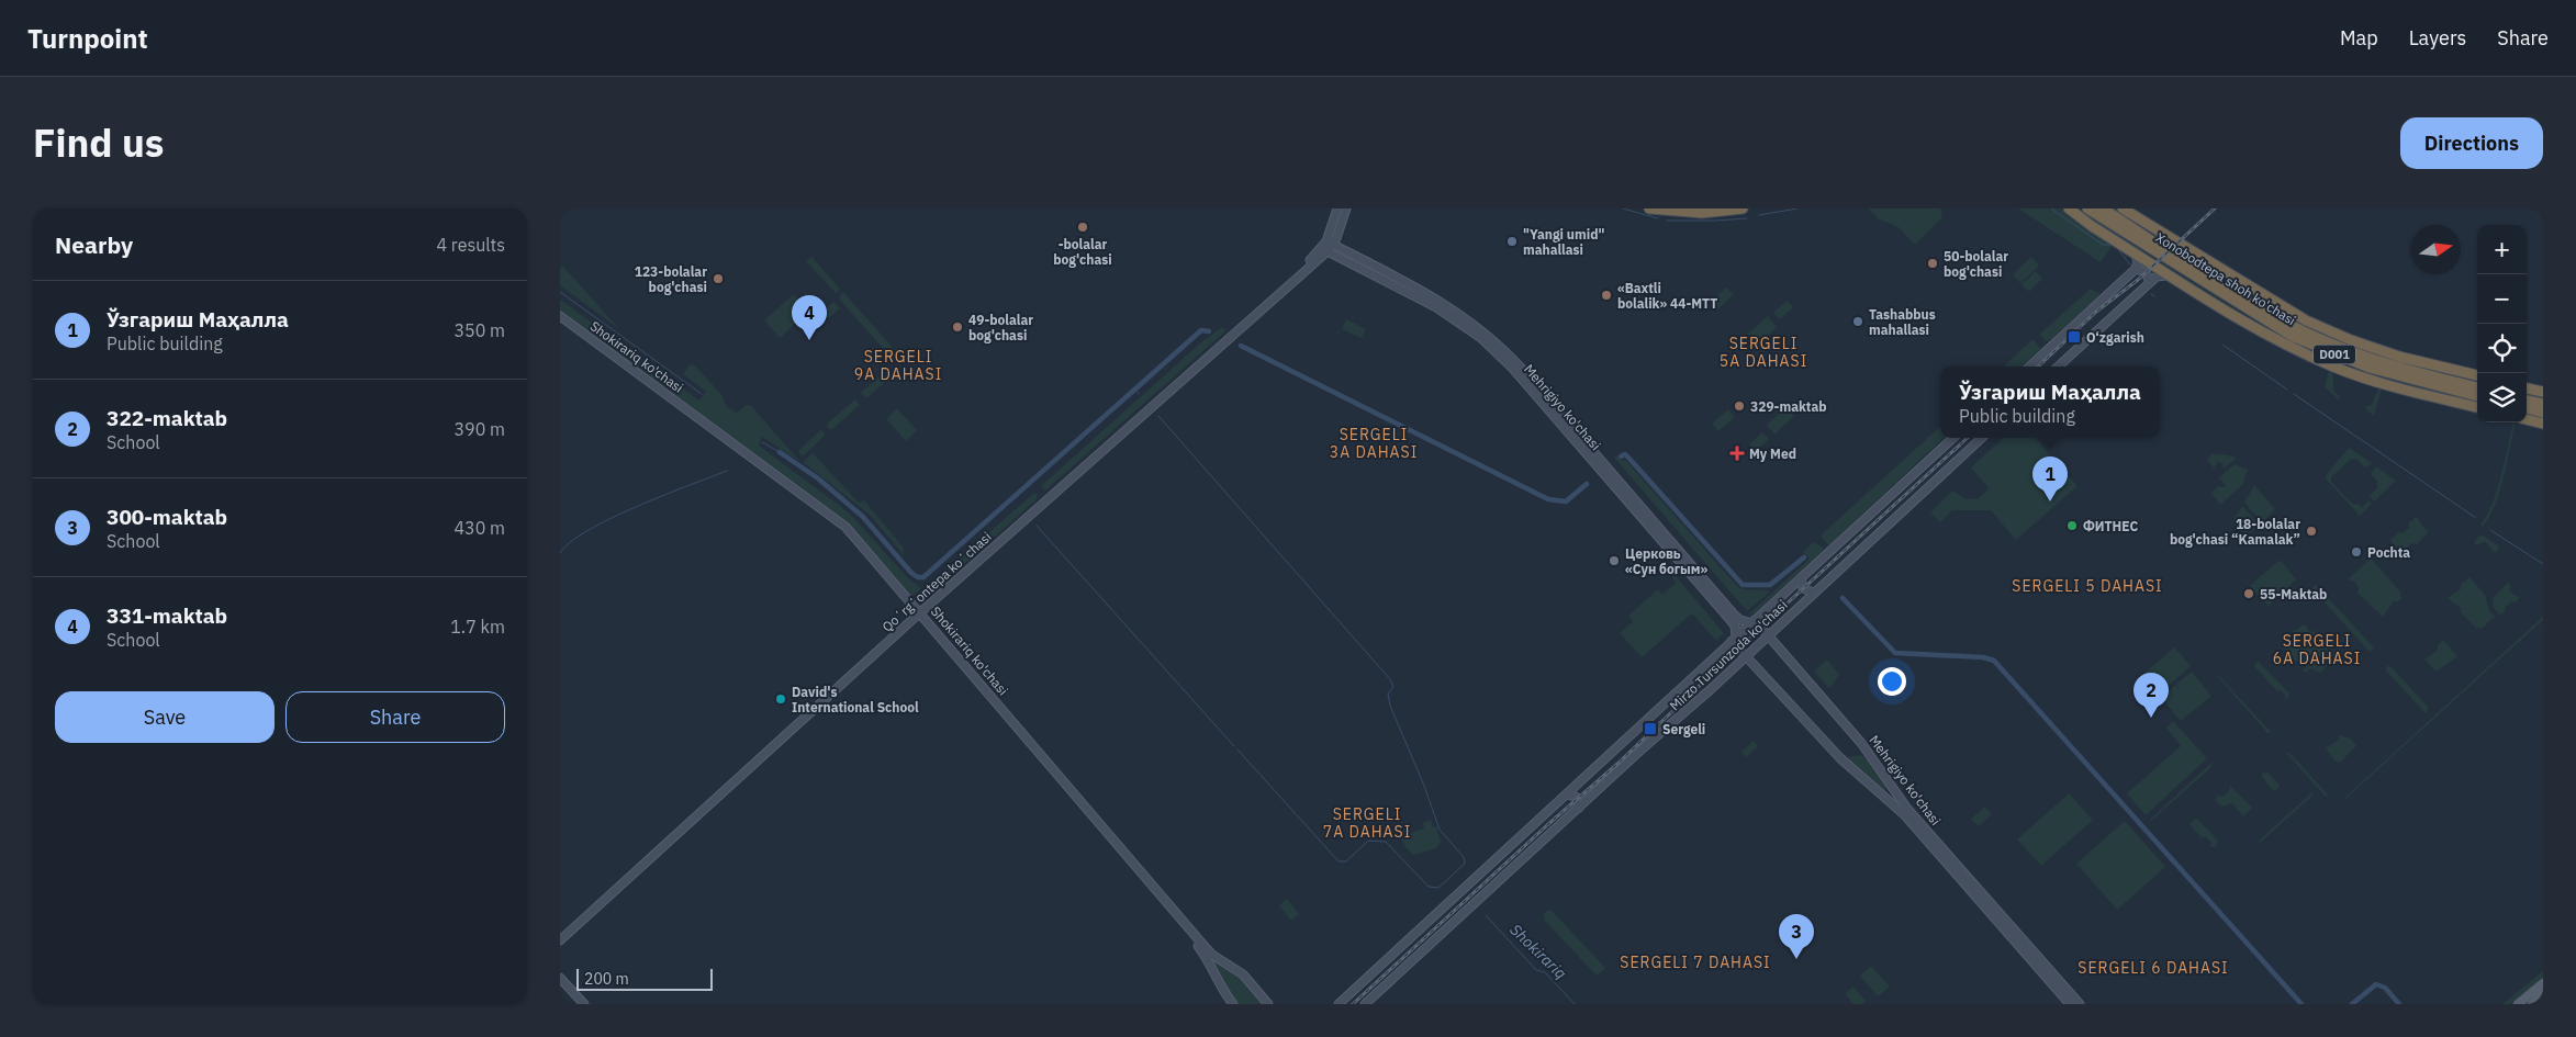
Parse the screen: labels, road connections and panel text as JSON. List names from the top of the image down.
{
  "streets": {
    "highway": ["Xonobodtepa shoh ko'chasi", "D001"],
    "main road": [
      "Shokirariq ko'chasi",
      "Mehrigiyo ko'chasi",
      "Qoʻrgʻontepa koʻchasi",
      "Mirzo Tursunzoda ko'chasi"
    ]
  },
  "crossings": [
    ["Shokirariq ko'chasi", "Qoʻrgʻontepa koʻchasi"],
    ["Mehrigiyo ko'chasi", "Qoʻrgʻontepa koʻchasi"],
    ["Mehrigiyo ko'chasi", "Mirzo Tursunzoda ko'chasi"]
  ],
  "districts": [
    "SERGELI 5A DAHASI",
    "SERGELI 9A DAHASI",
    "SERGELI 3A DAHASI",
    "SERGELI 5 DAHASI",
    "SERGELI 6A DAHASI",
    "SERGELI 7A DAHASI",
    "SERGELI 7 DAHASI",
    "SERGELI 6 DAHASI"
  ],
  "water": ["Shokirariq"],
  "places": {
    "other": [
      "-bolalar bog'chasi",
      "\"Yangi umid\" mahallasi",
      "50-bolalar bog'chasi",
      "123-bolalar bog'chasi",
      "«Baxtli bolalik» 44-MTT",
      "Tashabbus mahallasi",
      "49-bolalar bog'chasi",
      "329-maktab",
      "ФИТНЕС",
      "18-bolalar bog'chasi “Kamalak”",
      "Pochta",
      "Церковь «Сун богым»",
      "55-Maktab",
      "David's International School"
    ],
    "transit": ["O‘zgarish", "Sergeli"],
    "health": ["My Med"]
  },
  "scale_bar": "200 m",
  "north": "right",
  "page": {
    "header": "Turnpoint",
    "nav": ["Map", "Layers", "Share"],
    "title": "Find us",
    "buttons": [
      "Directions",
      ["Save", "Share"]
    ],
    "heading": ["Nearby", "4 results"],
    "map_buttons": ["+", "−"],
    "list": [
      {
        "mark": "1",
        "name": "Ўзгариш Маҳалла",
        "note": "Public building",
        "value": "350 m"
      },
      {
        "mark": "2",
        "name": "322-maktab",
        "note": "School",
        "value": "390 m"
      },
      {
        "mark": "3",
        "name": "300-maktab",
        "note": "School",
        "value": "430 m"
      },
      {
        "mark": "4",
        "name": "331-maktab",
        "note": "School",
        "value": "1.7 km"
      }
    ],
    "pins": [
      "4",
      "1",
      "2",
      "3"
    ],
    "popup": ["Ўзгариш Маҳалла", "Public building"],
    "scale": "200 m"
  }
}
